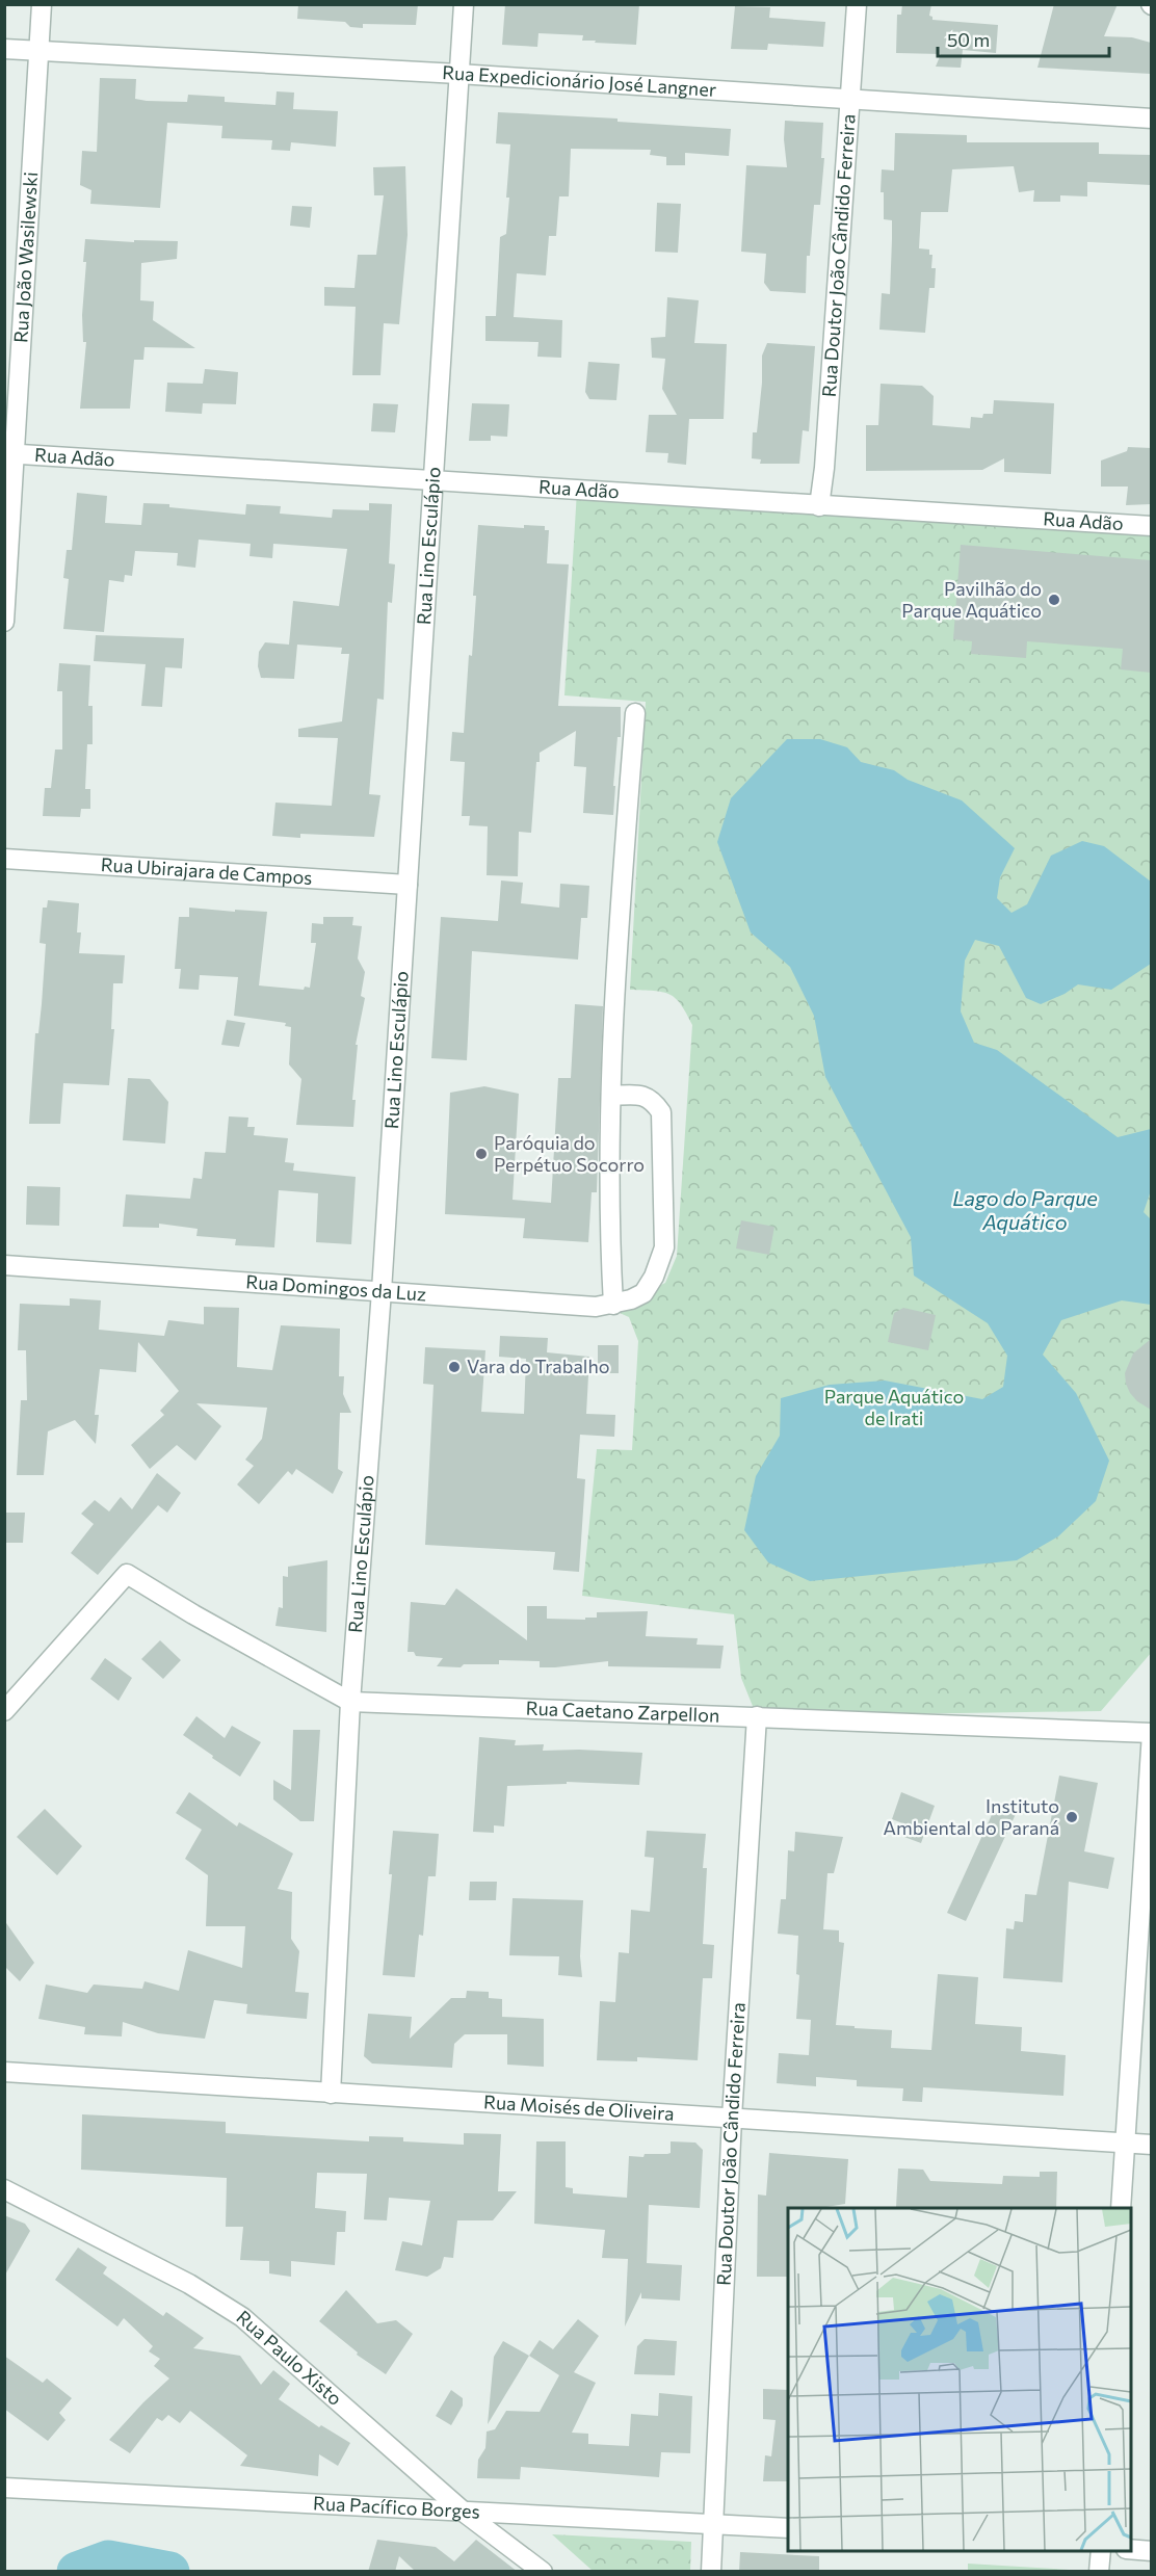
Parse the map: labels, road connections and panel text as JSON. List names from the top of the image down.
{
  "streets": {
    "street": [
      "Rua Expedicionário José Langner",
      "Rua Doutor João Cândido Ferreira",
      "Rua João Wasilewski",
      "Rua Adão",
      "Rua Lino Esculápio",
      "Rua Ubirajara de Campos",
      "Rua Domingos da Luz",
      "Rua Caetano Zarpellon",
      "Rua Moisés de Oliveira",
      "Rua Paulo Xisto",
      "Rua Pacífico Borges"
    ]
  },
  "crossings": [
    ["Rua Expedicionário José Langner", "Rua Doutor João Cândido Ferreira"],
    ["Rua Expedicionário José Langner", "Rua João Wasilewski"],
    ["Rua Expedicionário José Langner", "Rua Lino Esculápio"],
    ["Rua Doutor João Cândido Ferreira", "Rua Adão"],
    ["Rua Doutor João Cândido Ferreira", "Rua Caetano Zarpellon"],
    ["Rua Doutor João Cândido Ferreira", "Rua Moisés de Oliveira"],
    ["Rua Doutor João Cândido Ferreira", "Rua Pacífico Borges"],
    ["Rua João Wasilewski", "Rua Adão"],
    ["Rua Adão", "Rua Lino Esculápio"],
    ["Rua Lino Esculápio", "Rua Ubirajara de Campos"],
    ["Rua Lino Esculápio", "Rua Domingos da Luz"],
    ["Rua Lino Esculápio", "Rua Caetano Zarpellon"],
    ["Rua Lino Esculápio", "Rua Moisés de Oliveira"],
    ["Rua Paulo Xisto", "Rua Pacífico Borges"]
  ],
  "water": ["Lago do Parque Aquático"],
  "parks": ["Parque Aquático de Irati"],
  "places": [
    "Pavilhão do Parque Aquático",
    "Paróquia do Perpétuo Socorro",
    "Vara do Trabalho",
    "Instituto Ambiental do Paraná"
  ],
  "scale_bar": "50 m"
}
